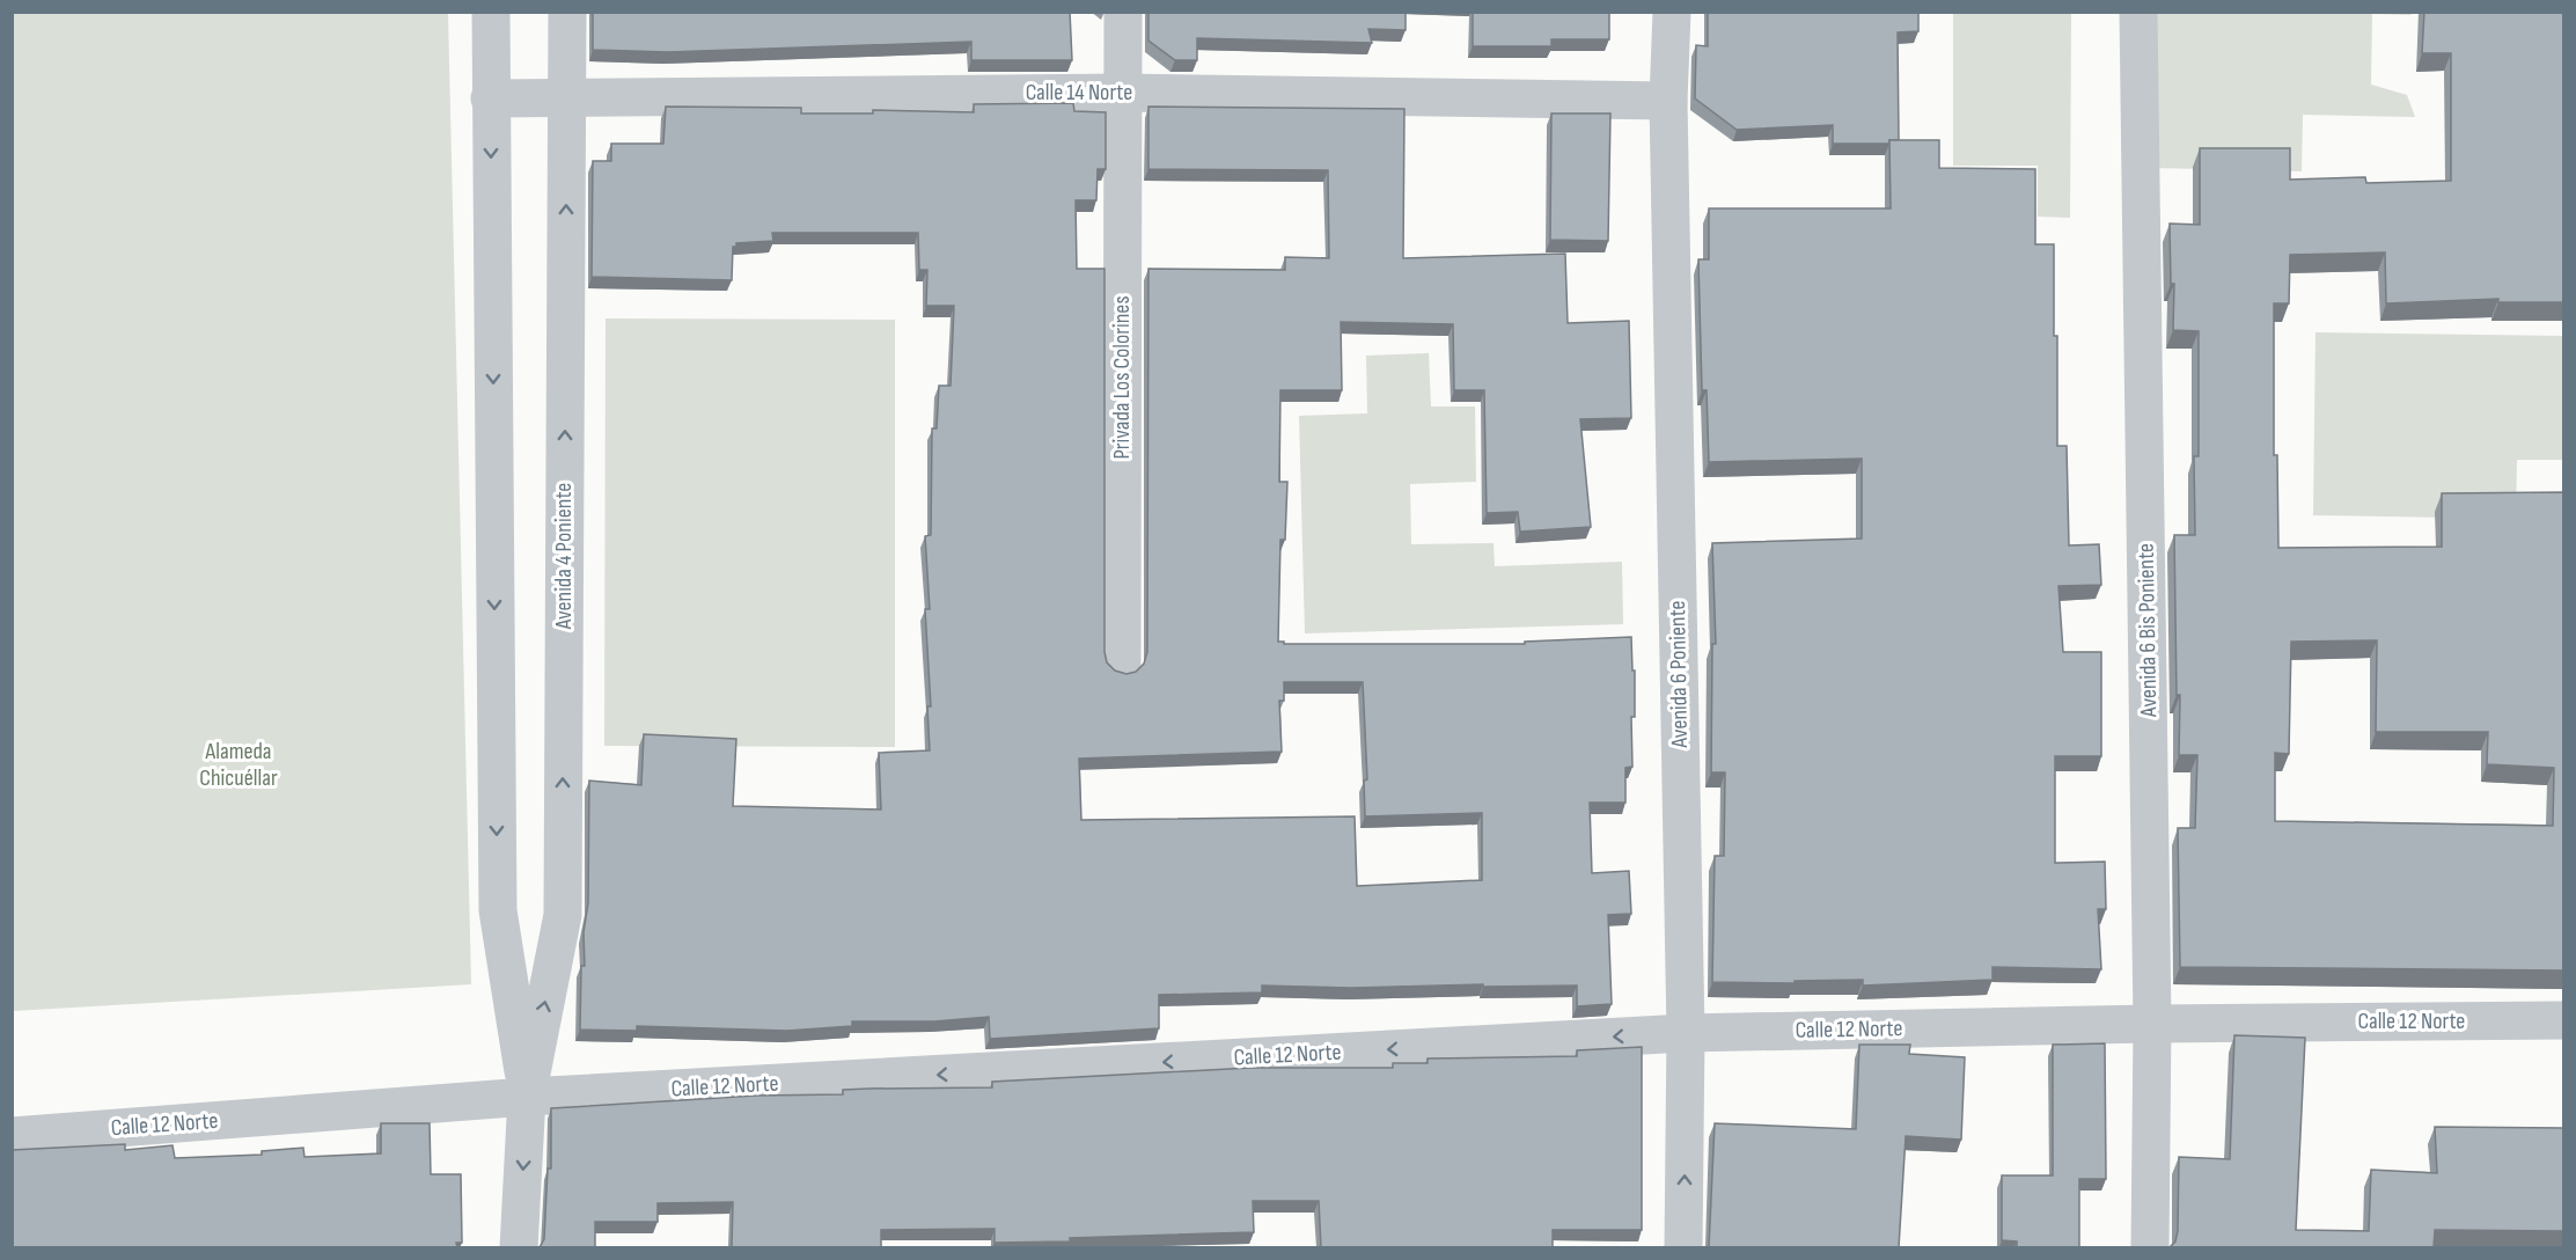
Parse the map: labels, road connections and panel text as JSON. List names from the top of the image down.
{
  "streets": {
    "street": [
      "Calle 14 Norte",
      "Privada Los Colorines",
      "Avenida 4 Poniente",
      "Avenida 6 Bis Poniente",
      "Avenida 6 Poniente",
      "Calle 12 Norte"
    ]
  },
  "crossings": [
    ["Calle 14 Norte", "Privada Los Colorines"],
    ["Calle 14 Norte", "Avenida 4 Poniente"],
    ["Calle 14 Norte", "Avenida 6 Poniente"],
    ["Avenida 4 Poniente", "Calle 12 Norte"],
    ["Avenida 6 Bis Poniente", "Calle 12 Norte"],
    ["Avenida 6 Poniente", "Calle 12 Norte"]
  ],
  "one_way": ["Calle 12 Norte"],
  "parks": ["Alameda Chicuéllar"]
}
